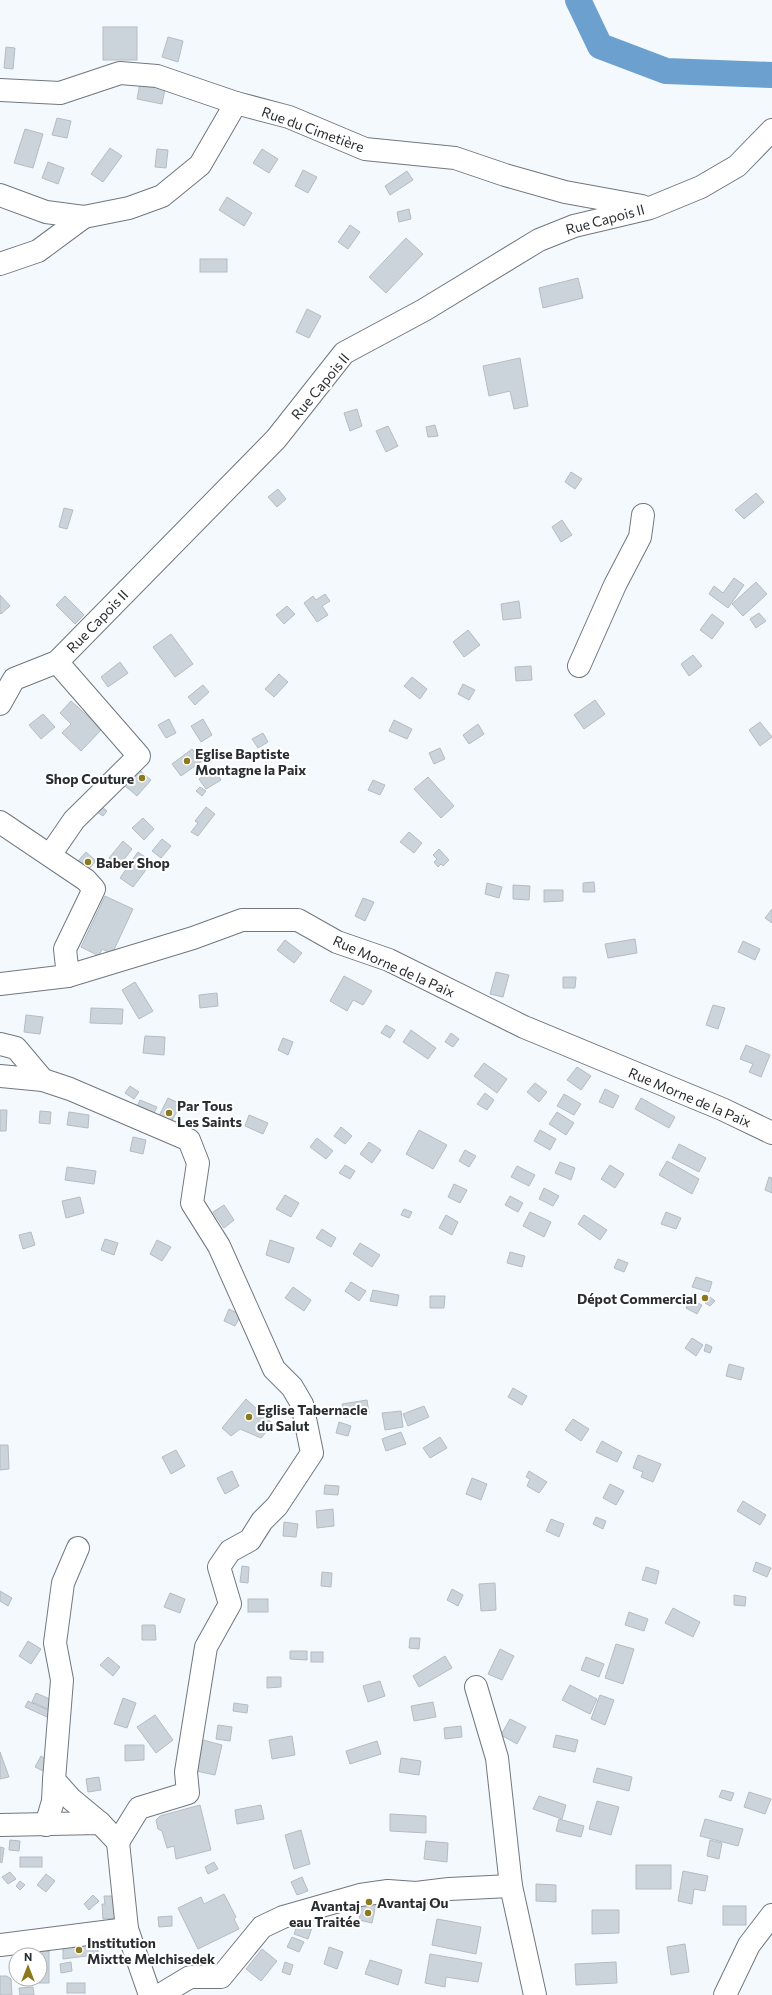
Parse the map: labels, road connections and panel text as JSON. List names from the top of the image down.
{
  "streets": {
    "street": ["Rue du Cimetière", "Rue Capois II", "Rue Morne de la Paix"]
  },
  "crossings": [
    ["Rue du Cimetière", "Rue Capois II"]
  ],
  "places": [
    "Eglise Baptiste Montagne la Paix",
    "Shop Couture",
    "Baber Shop",
    "Par Tous Les Saints",
    "Dépot Commercial",
    "Eglise Tabernacle du Salut",
    "Avantaj Ou",
    "Avantaj eau Traitée",
    "Institution Mixtte Melchisedek"
  ],
  "north": "top"
}
